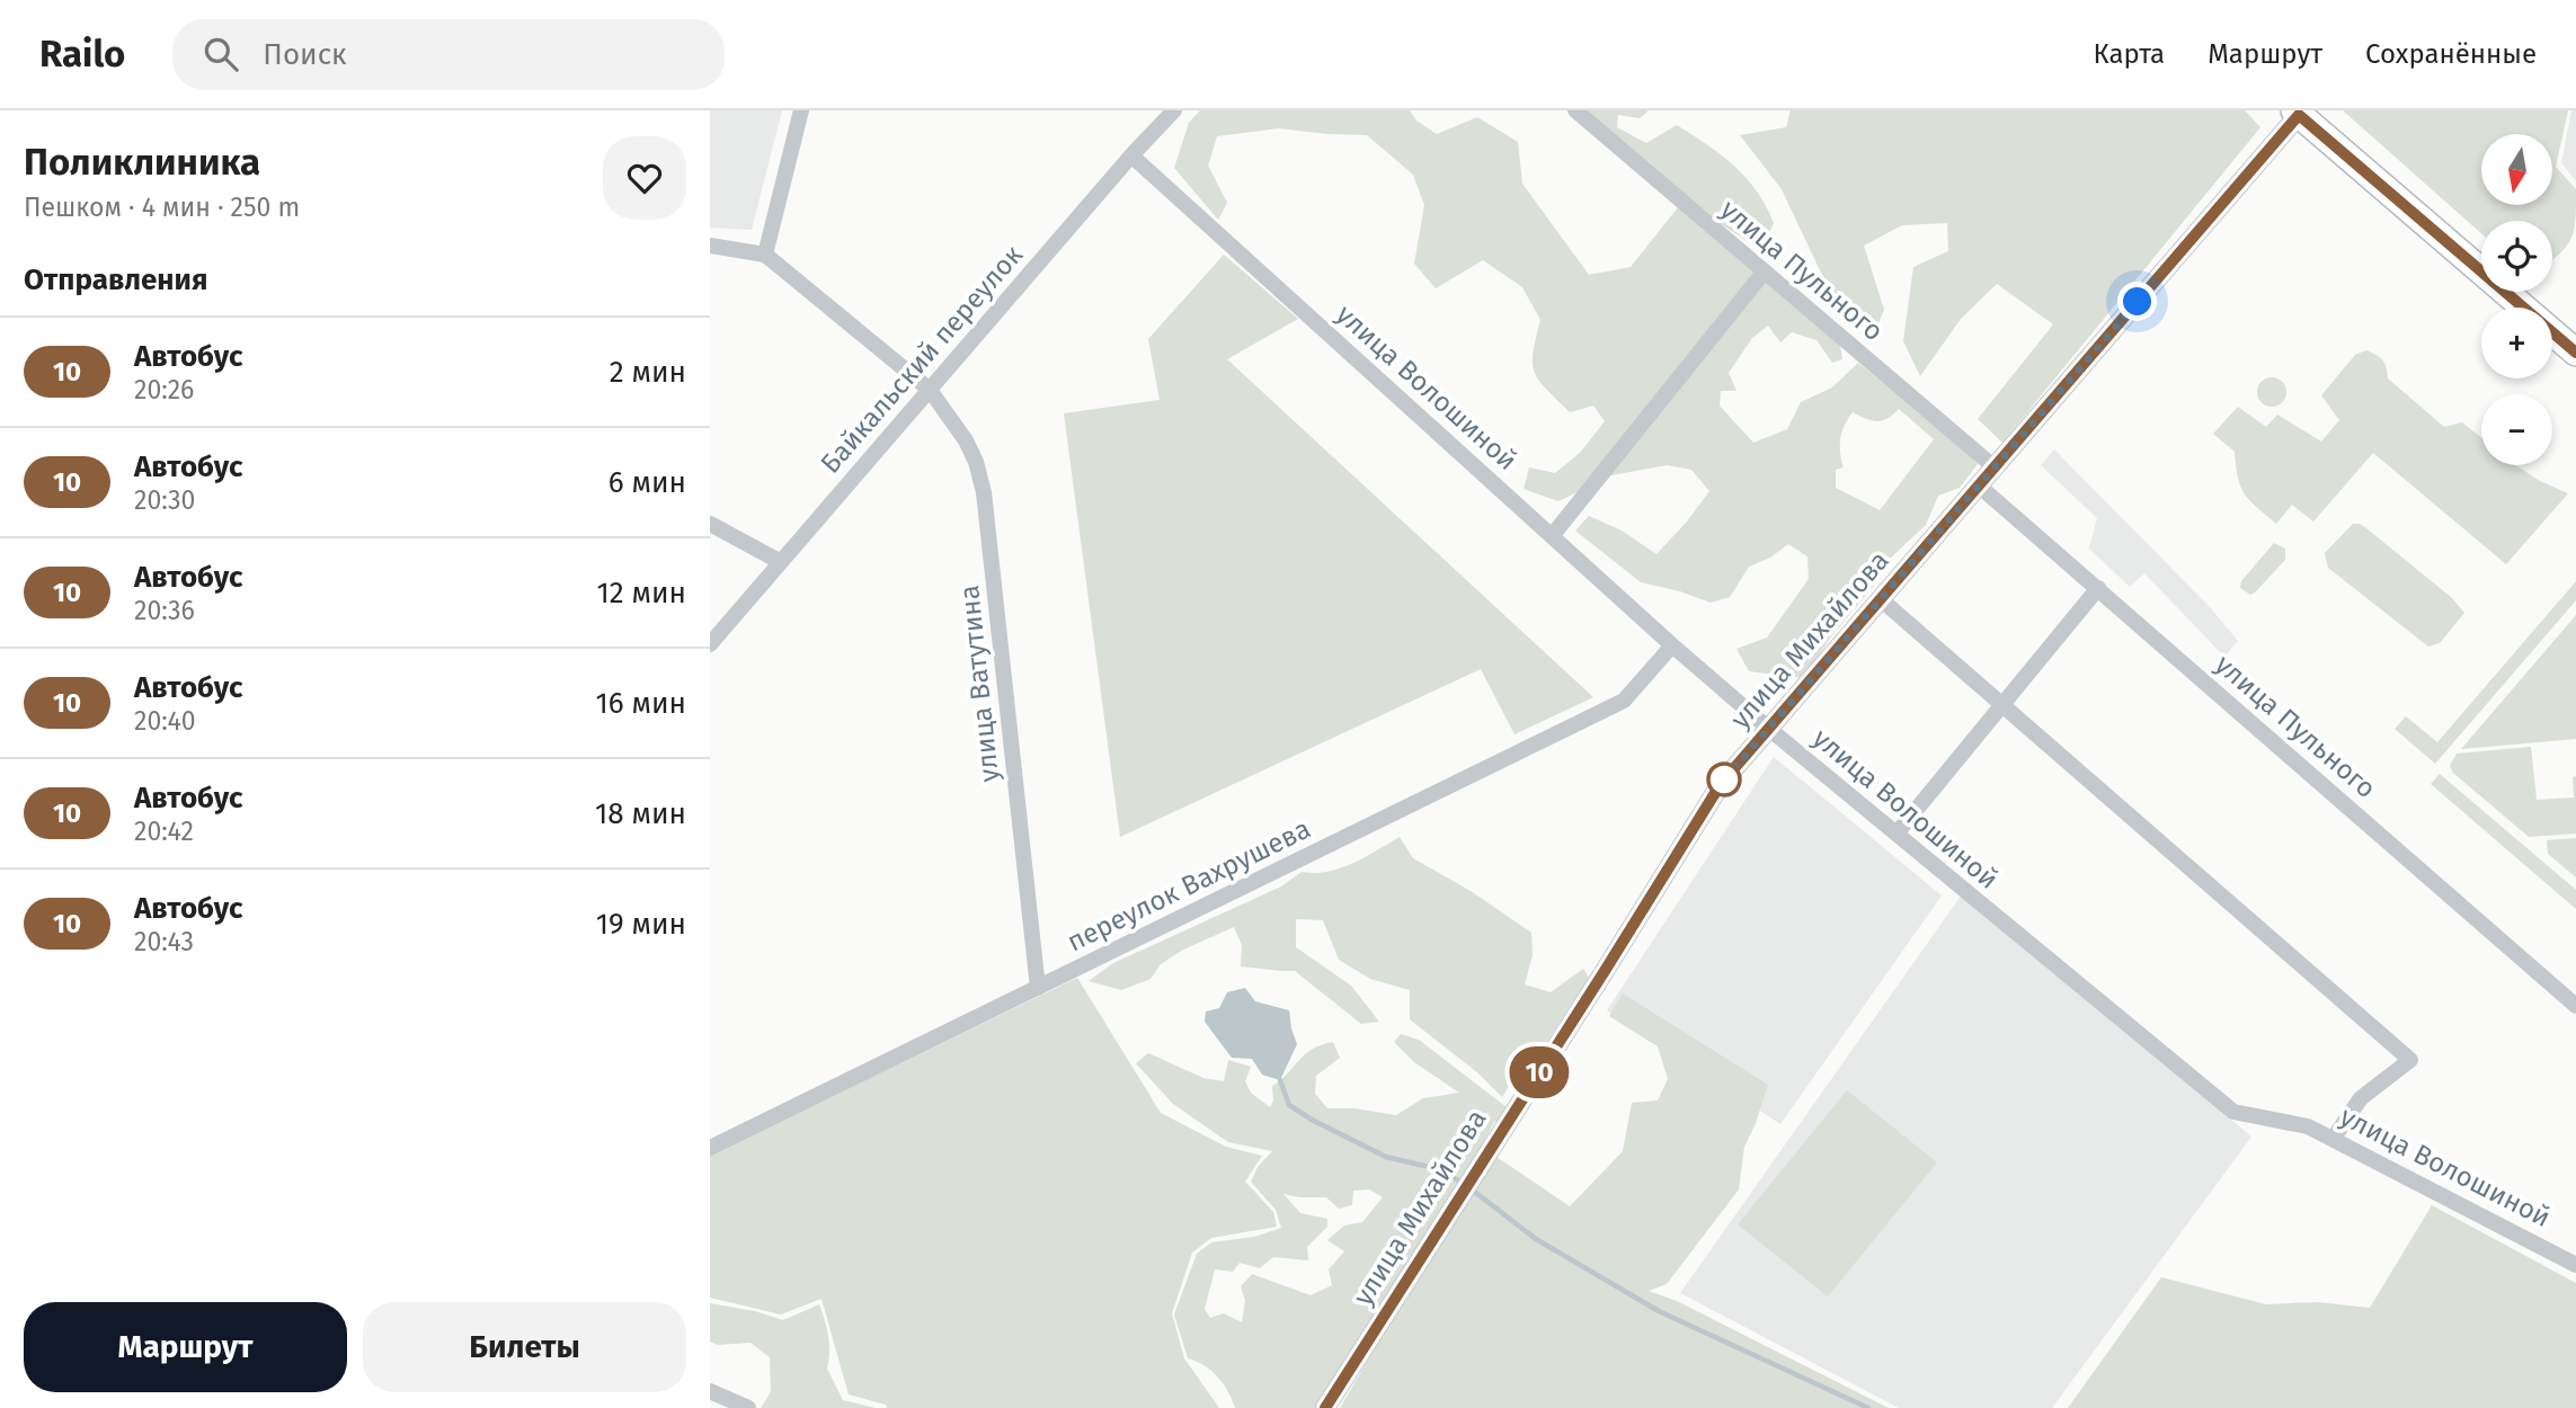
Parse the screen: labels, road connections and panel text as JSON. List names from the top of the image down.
{
  "streets": {
    "street": [
      "улица Пульного",
      "Байкальский переулок",
      "улица Волошиной",
      "улица Михайлова",
      "улица Ватутина",
      "переулок Вахрушева"
    ]
  },
  "crossings": [
    ["улица Пульного", "улица Михайлова"],
    ["Байкальский переулок", "улица Волошиной"],
    ["Байкальский переулок", "улица Ватутина"],
    ["улица Волошиной", "улица Михайлова"],
    ["улица Волошиной", "переулок Вахрушева"],
    ["улица Ватутина", "переулок Вахрушева"]
  ],
  "lines": ["bus line 10"],
  "north": "bottom",
  "page": {
    "header": "Railo",
    "search": "Поиск",
    "nav": ["Карта", "Маршрут", "Сохранённые"],
    "heading": [
      ["Поликлиника", "Пешком · 4 мин · 250 m"],
      "Отправления"
    ],
    "on_map": "10",
    "map_buttons": ["+", "−"],
    "list": [
      {
        "mark": "10",
        "name": "Автобус",
        "note": "20:26",
        "value": "2 мин"
      },
      {
        "mark": "10",
        "name": "Автобус",
        "note": "20:30",
        "value": "6 мин"
      },
      {
        "mark": "10",
        "name": "Автобус",
        "note": "20:36",
        "value": "12 мин"
      },
      {
        "mark": "10",
        "name": "Автобус",
        "note": "20:40",
        "value": "16 мин"
      },
      {
        "mark": "10",
        "name": "Автобус",
        "note": "20:42",
        "value": "18 мин"
      },
      {
        "mark": "10",
        "name": "Автобус",
        "note": "20:43",
        "value": "19 мин"
      }
    ],
    "buttons": ["Маршрут", "Билеты"]
  }
}
